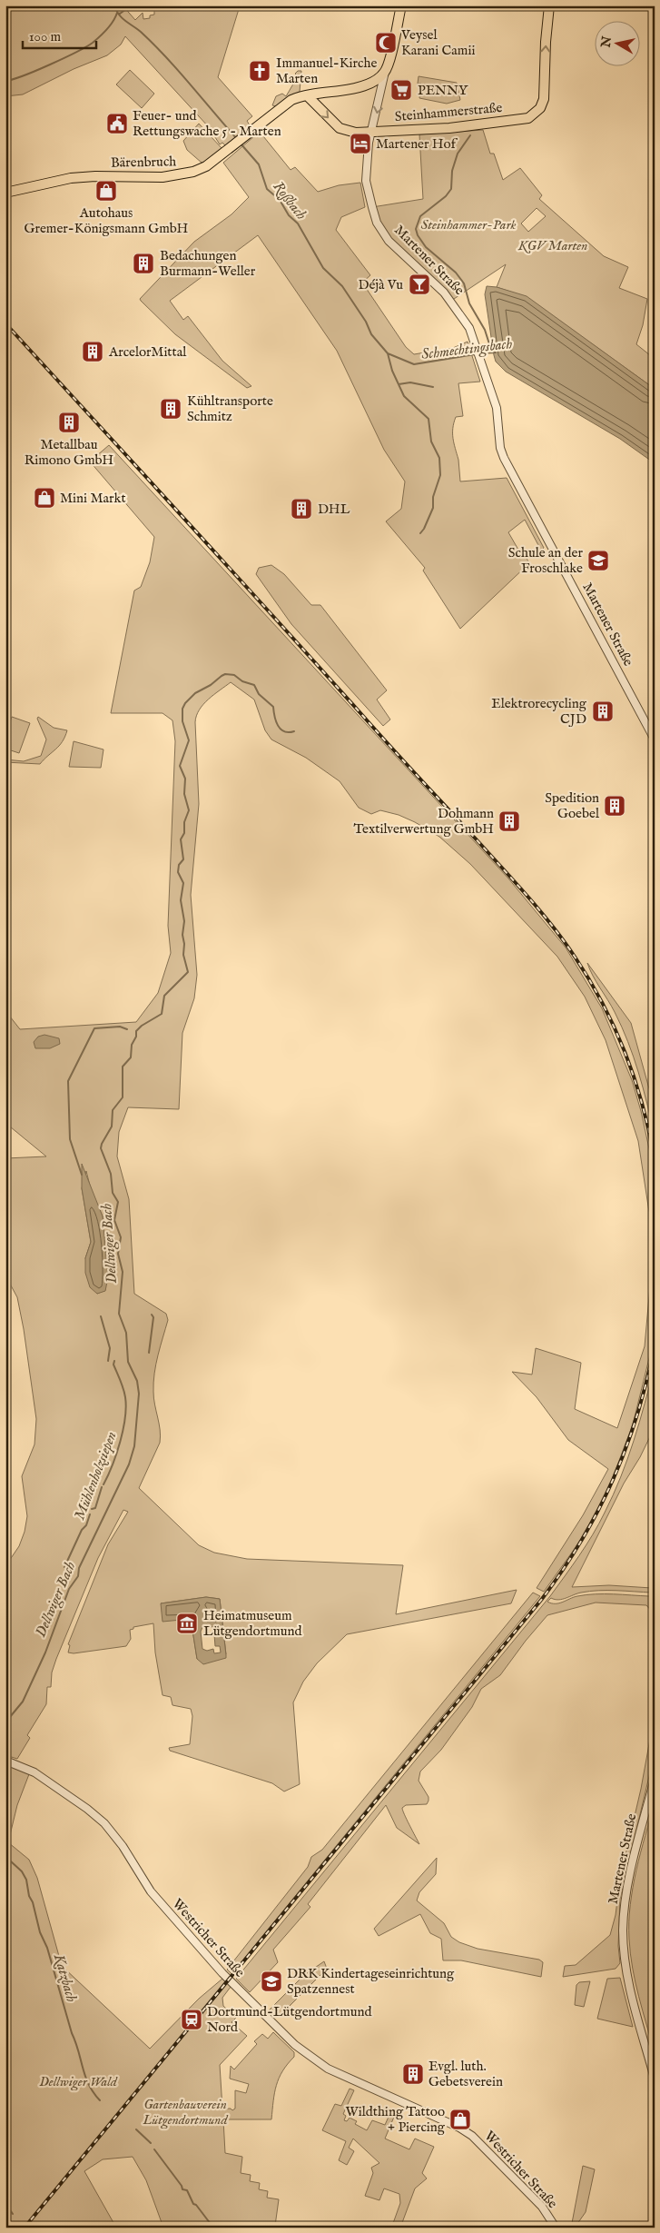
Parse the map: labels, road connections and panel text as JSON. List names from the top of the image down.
{
  "streets": {
    "main road": ["Steinhammerstraße", "Bärenbruch", "Martener Straße"],
    "street": ["Westricher Straße"]
  },
  "crossings": [
    ["Steinhammerstraße", "Bärenbruch"],
    ["Steinhammerstraße", "Martener Straße"],
    ["Bärenbruch", "Martener Straße"]
  ],
  "water": [
    "Roßbach",
    "Schmechtingsbach",
    "Dellwiger Bach",
    "Mühlenholzsiepen",
    "Katzbach"
  ],
  "parks": [
    "Steinhammer-Park",
    "KGV Marten",
    "Dellwiger Wald",
    "Gartenbauverein Lütgendortmund"
  ],
  "places": {
    "mosque": ["Veysel Karani Camii"],
    "church": ["Immanuel-Kirche Marten"],
    "supermarket": ["PENNY"],
    "public building": ["Feuer- und Rettungswache 5 - Marten"],
    "hotel": ["Martener Hof"],
    "shop": ["Autohaus Gremer-Königsmann GmbH", "Mini Markt", "Wildthing Tattoo + Piercing"],
    "building": [
      "Bedachungen Burmann-Weller",
      "ArcelorMittal",
      "Kühltransporte Schmitz",
      "Metallbau Rimono GmbH",
      "DHL",
      "Elektrorecycling CJD",
      "Spedition Goebel",
      "Dohmann Textilverwertung GmbH",
      "Evgl. luth. Gebetsverein"
    ],
    "bar": ["Déjà Vu"],
    "school or university": ["Schule an der Froschlake", "DRK Kindertageseinrichtung Spatzennest"],
    "museum": ["Heimatmuseum Lütgendortmund"],
    "station": ["Dortmund-Lütgendortmund Nord"]
  },
  "scale_bar": "100 m",
  "north": "left"
}
